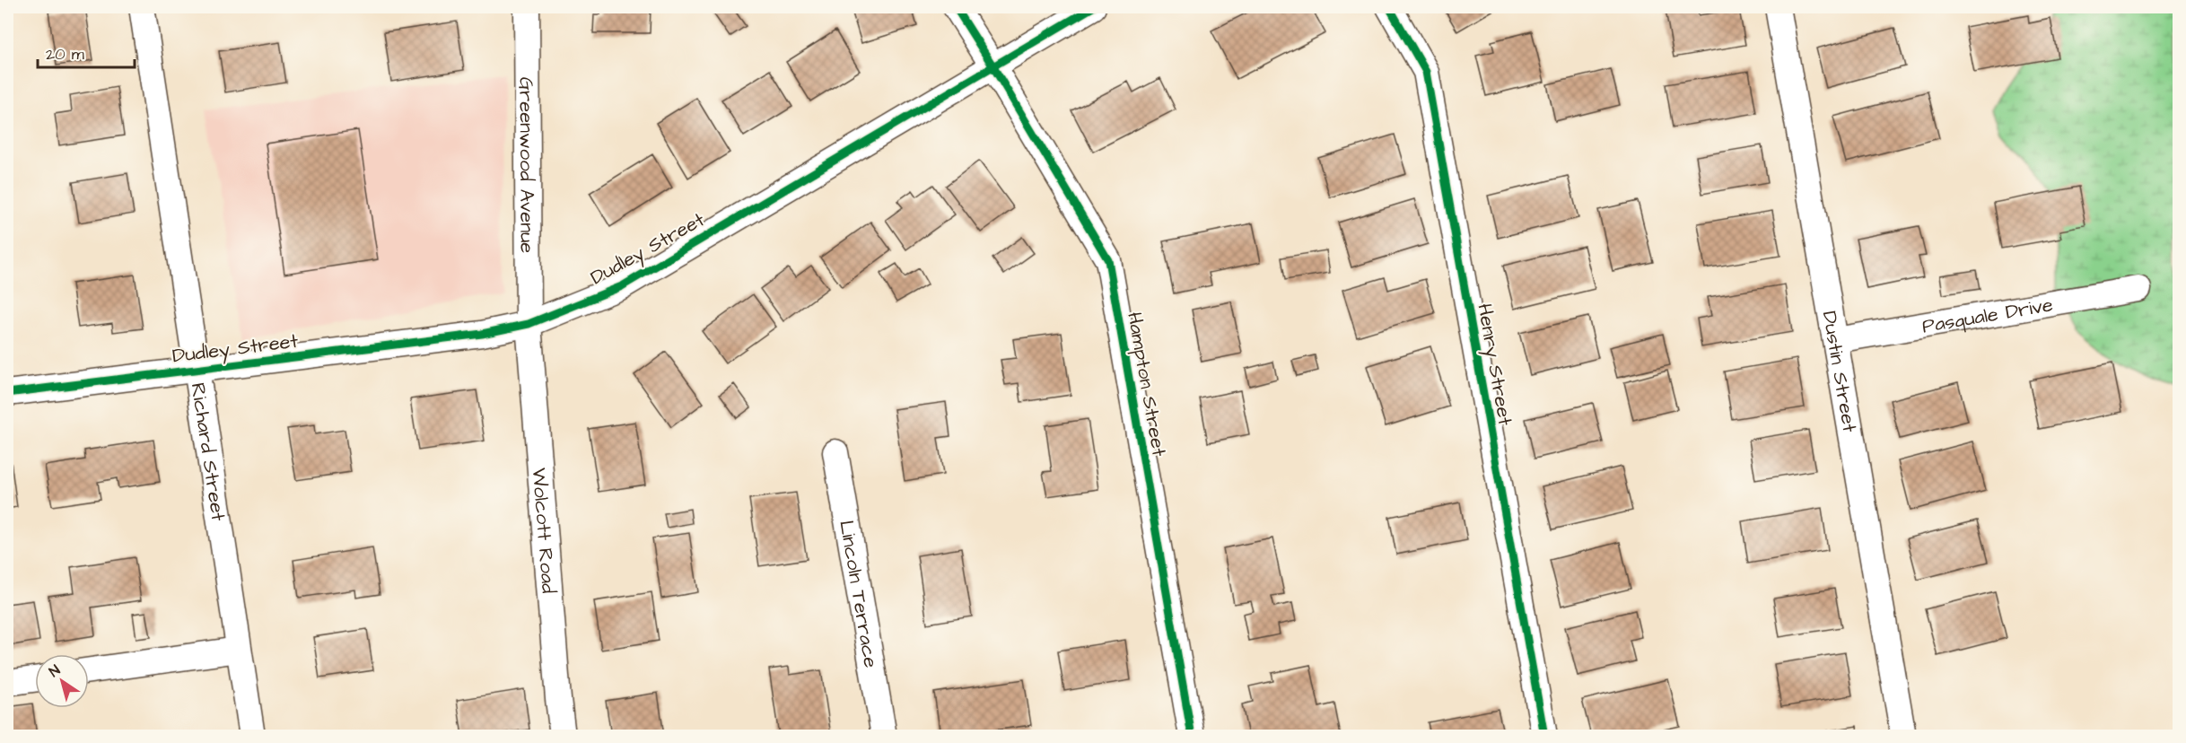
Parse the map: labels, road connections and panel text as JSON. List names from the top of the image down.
{
  "streets": {
    "street": [
      "Greenwood Avenue",
      "Dudley Street",
      "Pasquale Drive",
      "Henry Street",
      "Dustin Street",
      "Hampton Street",
      "Richard Street",
      "Wolcott Road",
      "Lincoln Terrace"
    ]
  },
  "crossings": [
    ["Greenwood Avenue", "Dudley Street"],
    ["Greenwood Avenue", "Wolcott Road"],
    ["Dudley Street", "Hampton Street"],
    ["Dudley Street", "Richard Street"],
    ["Dudley Street", "Wolcott Road"],
    ["Pasquale Drive", "Dustin Street"]
  ],
  "scale_bar": "20 m",
  "north": "top left"
}
